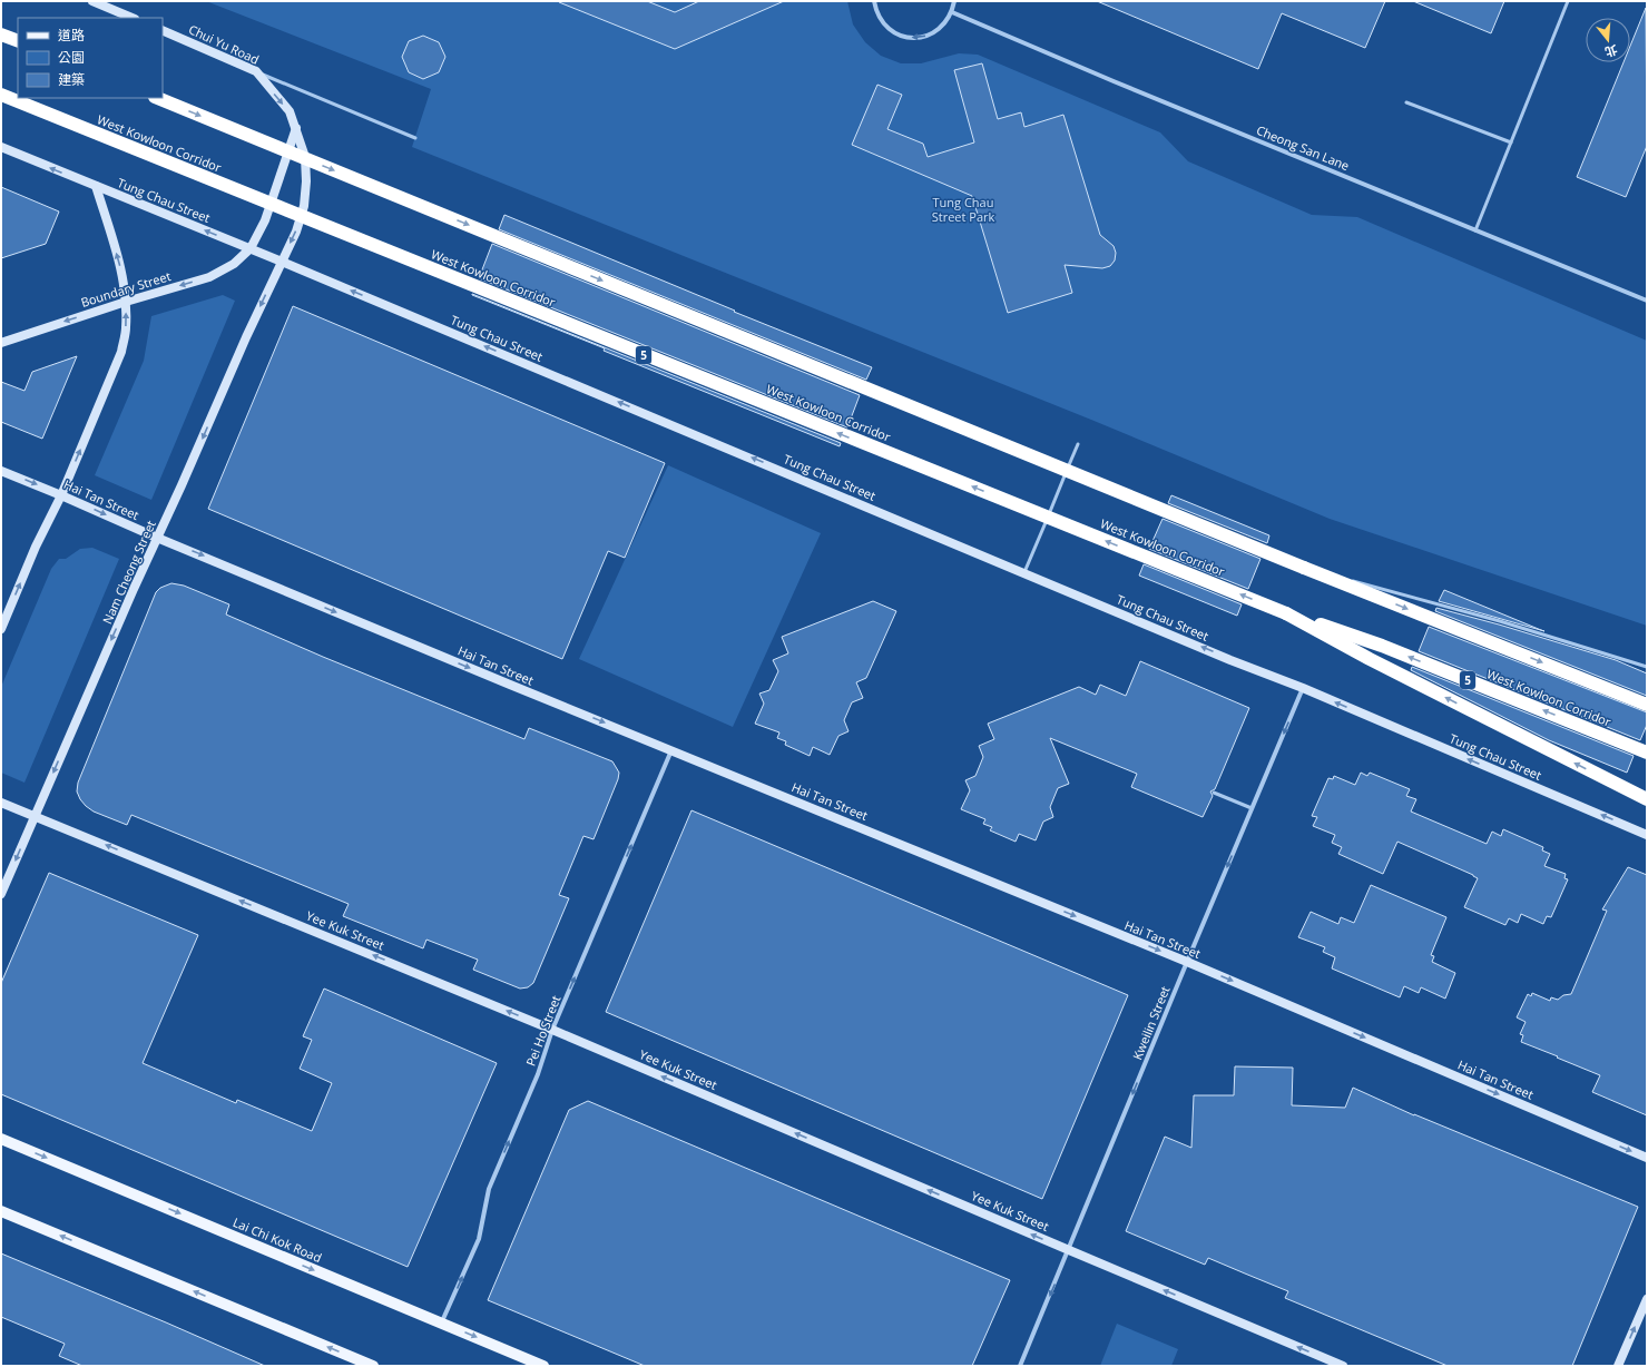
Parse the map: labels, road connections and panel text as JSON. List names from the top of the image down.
{
  "streets": {
    "highway": ["West Kowloon Corridor", "5"],
    "main road": ["Lai Chi Kok Road"],
    "street": [
      "Chui Yu Road",
      "Cheong San Lane",
      "Tung Chau Street",
      "Boundary Street",
      "Hai Tan Street",
      "Nam Cheong Street",
      "Yee Kuk Street",
      "Kweilin Street",
      "Pei Ho Street"
    ]
  },
  "crossings": [
    ["Chui Yu Road", "Tung Chau Street"],
    ["Chui Yu Road", "Boundary Street"],
    ["Chui Yu Road", "Nam Cheong Street"],
    ["Tung Chau Street", "Boundary Street"],
    ["Tung Chau Street", "Nam Cheong Street"],
    ["Tung Chau Street", "Kweilin Street"],
    ["Hai Tan Street", "Nam Cheong Street"],
    ["Hai Tan Street", "Kweilin Street"],
    ["Hai Tan Street", "Pei Ho Street"],
    ["Nam Cheong Street", "Yee Kuk Street"],
    ["Yee Kuk Street", "Kweilin Street"],
    ["Yee Kuk Street", "Pei Ho Street"],
    ["Pei Ho Street", "Lai Chi Kok Road"]
  ],
  "one_way": [
    "Chui Yu Road",
    "Tung Chau Street",
    "Boundary Street",
    "Hai Tan Street",
    "Nam Cheong Street",
    "Yee Kuk Street",
    "Kweilin Street",
    "Pei Ho Street"
  ],
  "parks": ["Tung Chau Street Park"],
  "legend": ["道路", "公園", "建築"],
  "north": "bottom"
}
